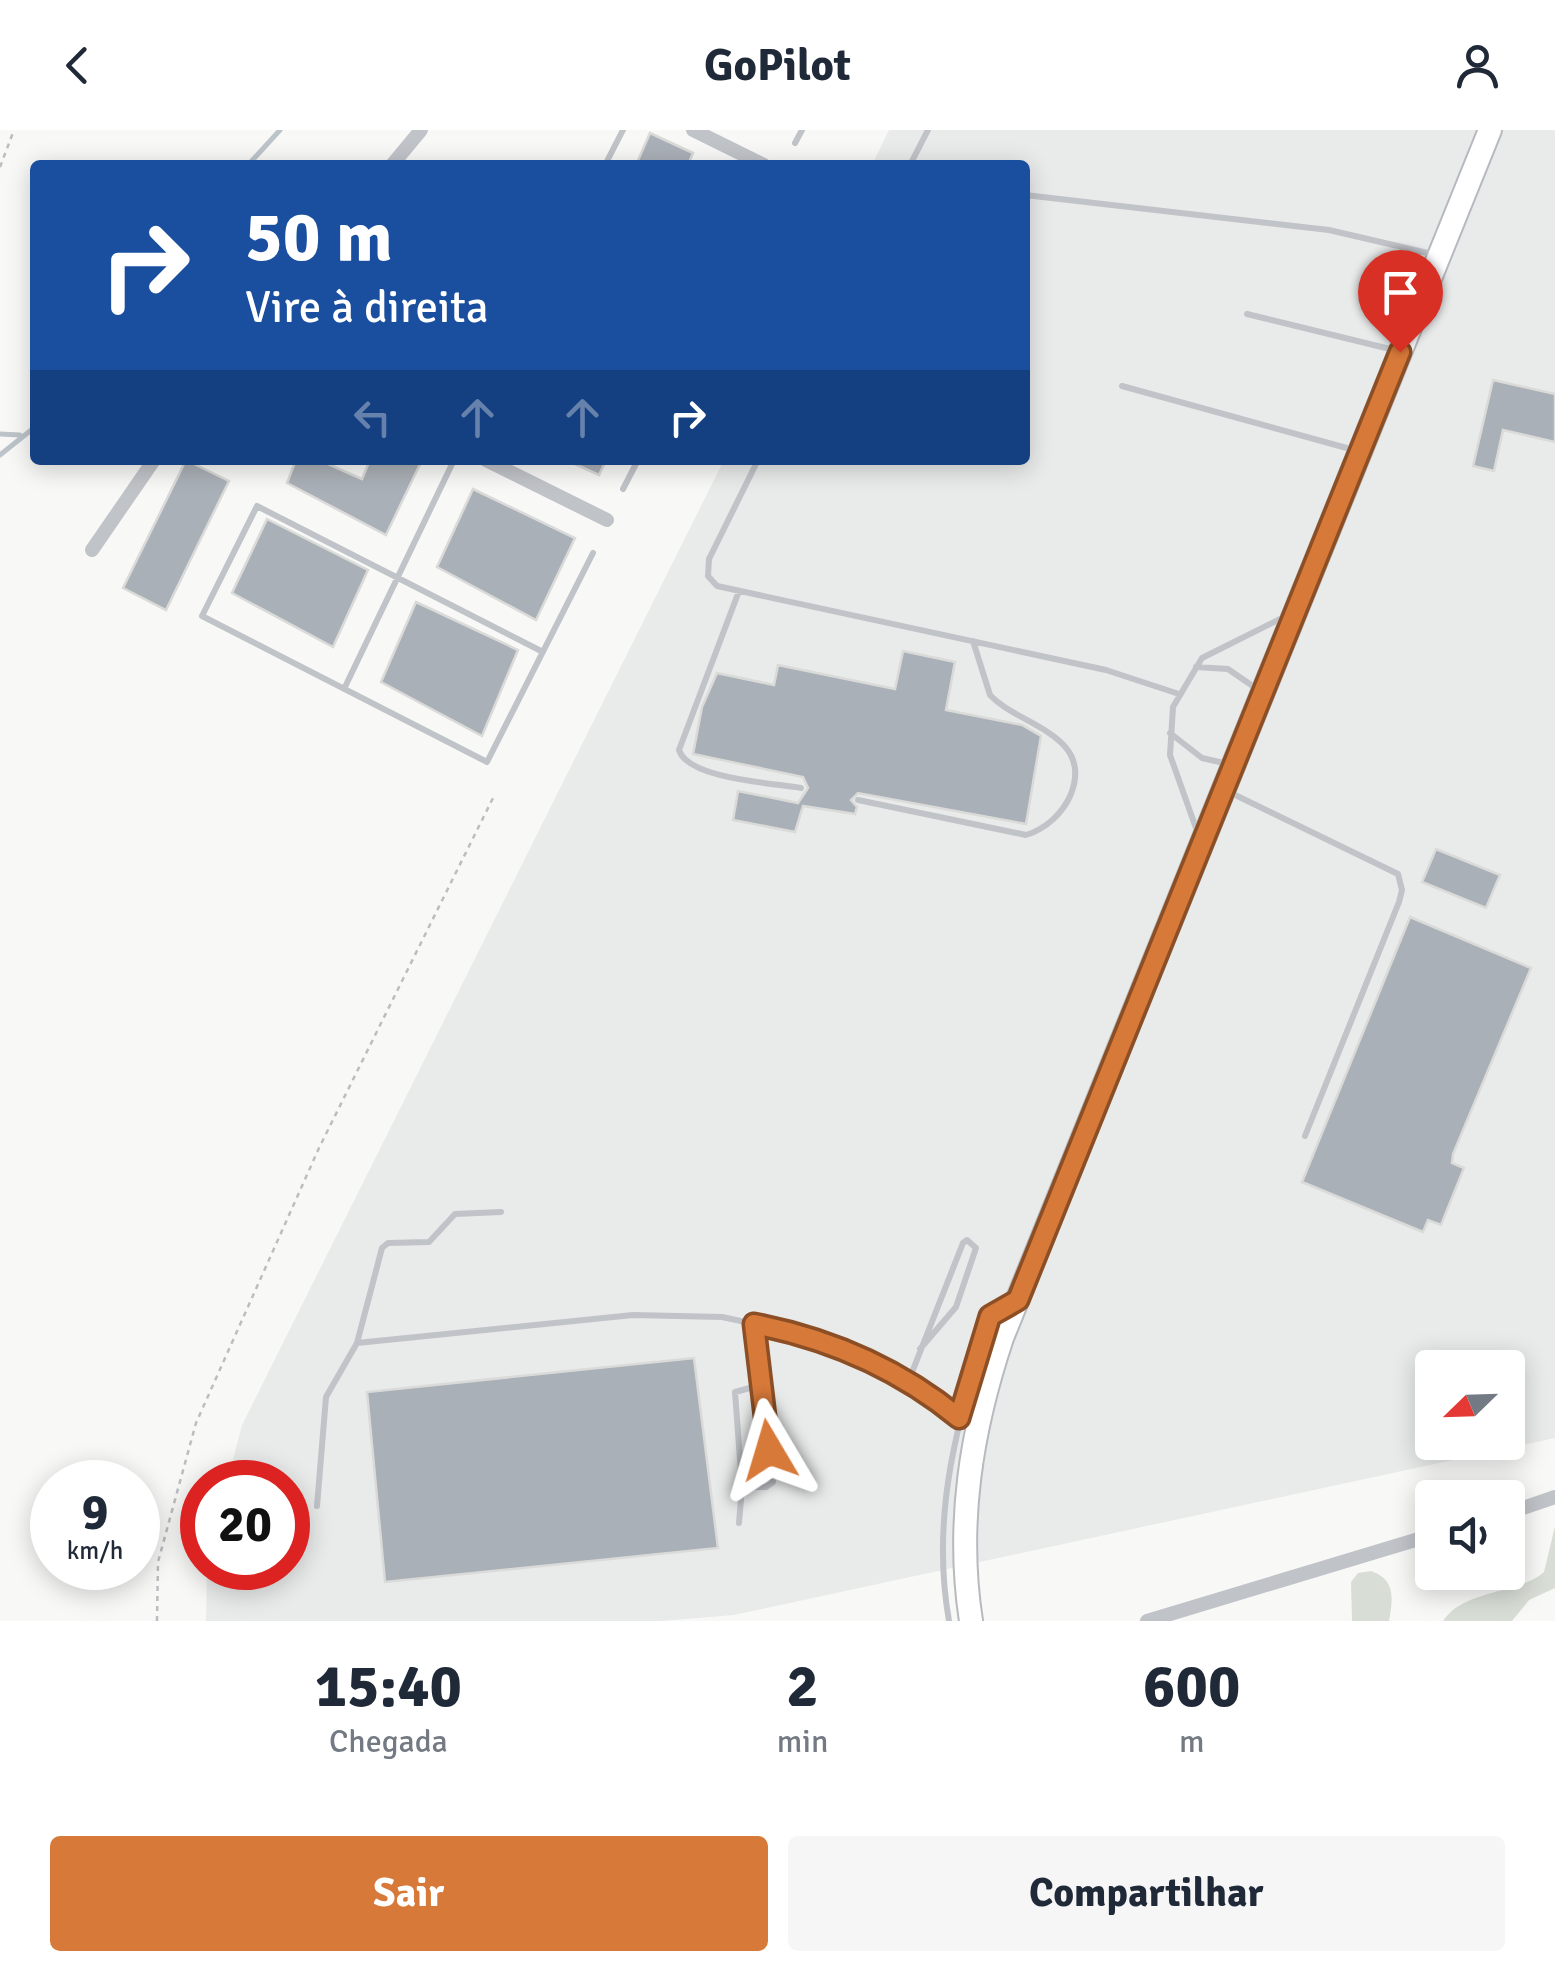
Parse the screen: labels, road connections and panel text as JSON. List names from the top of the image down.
{
  "north": "bottom left",
  "page": {
    "header": "GoPilot",
    "turn": ["50 m", "Vire à direita"],
    "speed": "9 km/h",
    "limit": "20",
    "eta": [
      "15:40",
      "Chegada",
      "2",
      "min",
      "600",
      "m"
    ],
    "buttons": ["Sair", "Compartilhar"]
  }
}
